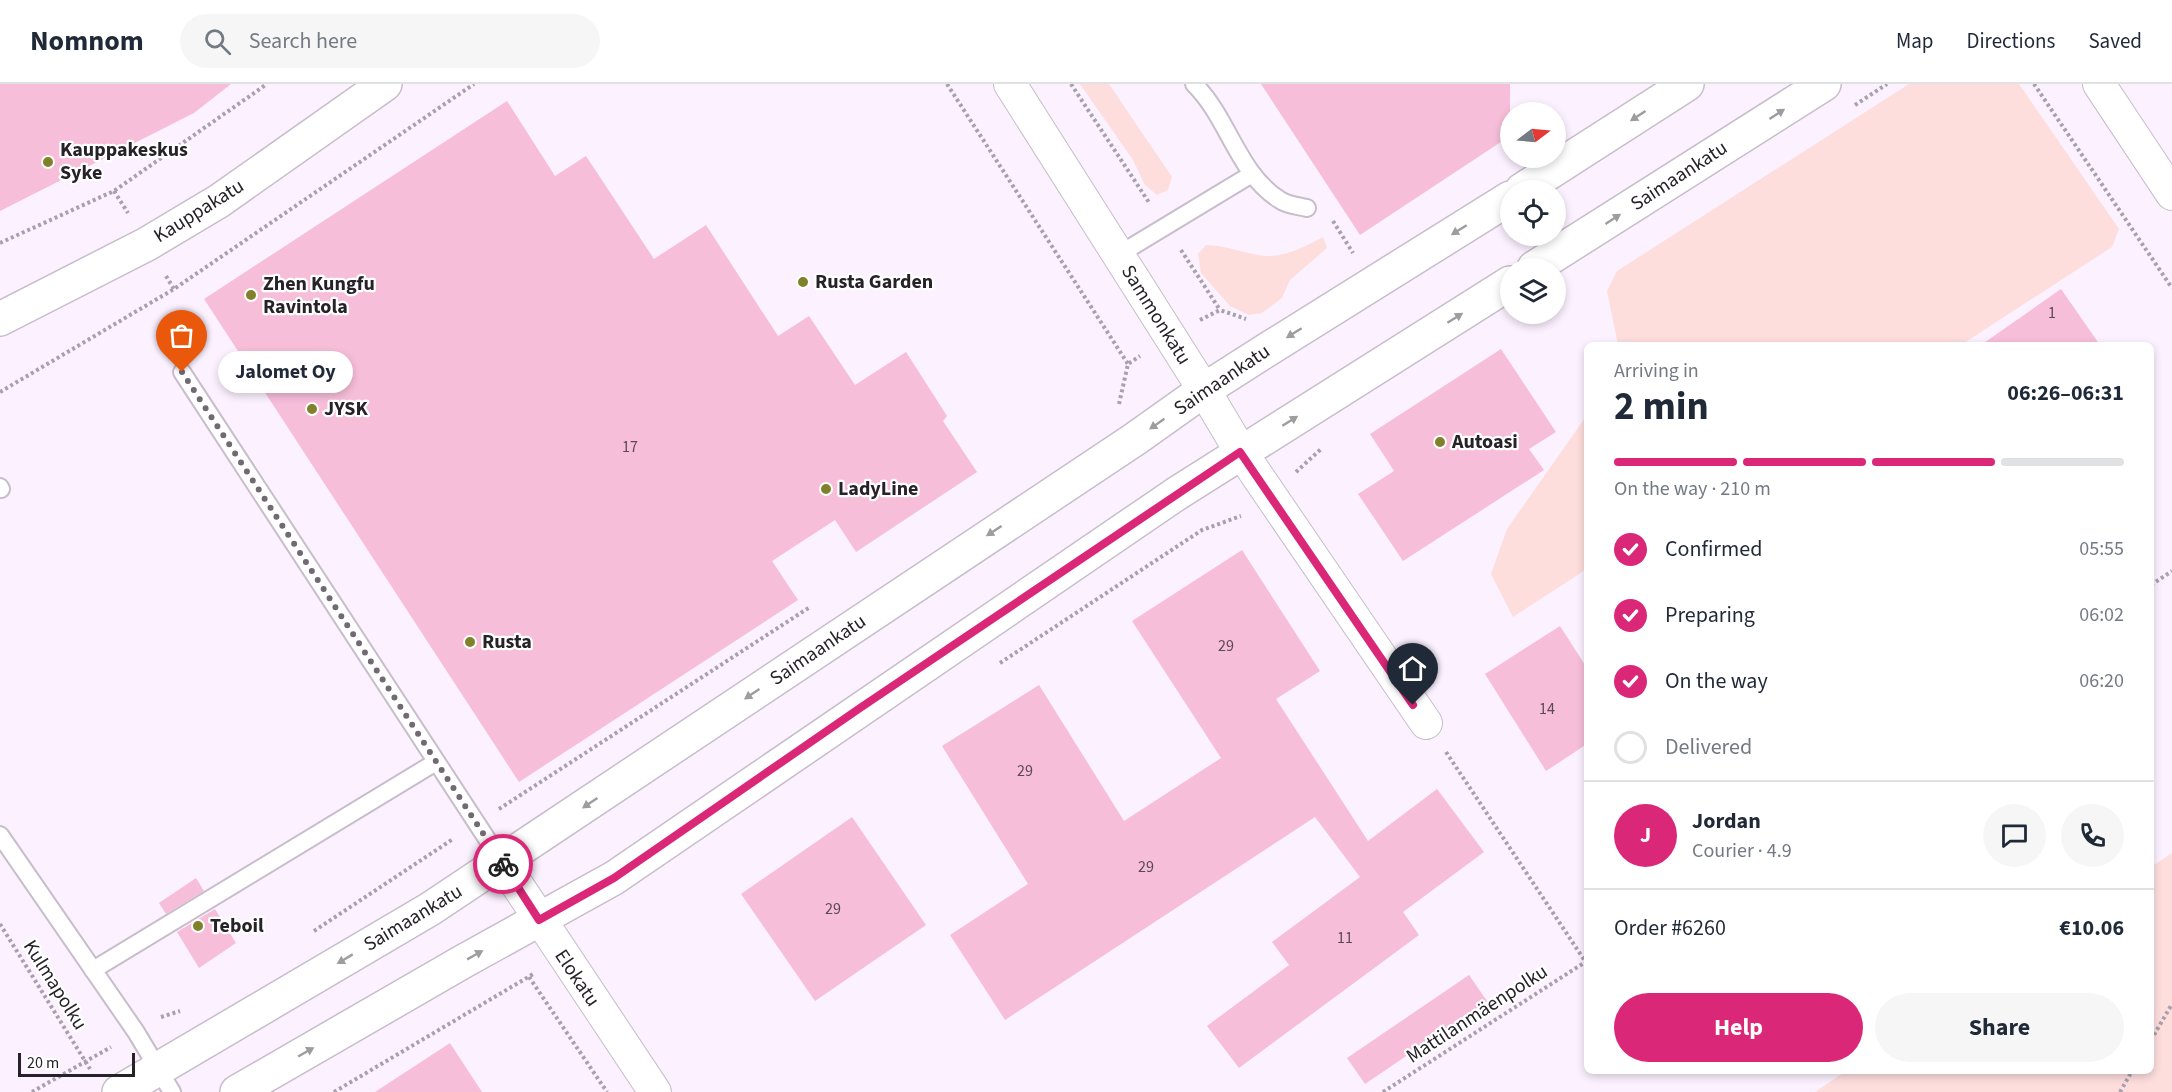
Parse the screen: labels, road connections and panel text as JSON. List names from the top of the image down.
{
  "streets": {
    "main road": ["Saimaankatu", "Kauppakatu"],
    "street": ["Sammonkatu", "Elokatu"],
    "path": ["Kulmapolku", "Mattilanmäenpolku"]
  },
  "crossings": [
    ["Saimaankatu", "Sammonkatu"],
    ["Saimaankatu", "Elokatu"]
  ],
  "places": [
    "Kauppakeskus Syke",
    "Rusta Garden",
    "Zhen Kungfu Ravintola",
    "Jalomet Oy",
    "JYSK",
    "Autoasi",
    "LadyLine",
    "Rusta",
    "Teboil"
  ],
  "house_numbers": [
    "1",
    "17",
    "29",
    "14",
    "29",
    "29",
    "29",
    "11"
  ],
  "scale_bar": "20 m",
  "north": "right",
  "page": {
    "header": "Nomnom",
    "search": "Search here",
    "nav": ["Map", "Directions", "Saved"],
    "heading": ["2 min", "Arriving in", "06:26–06:31"],
    "panel": [
      "Jordan",
      "Courier · 4.9",
      "Order #6260",
      "€10.06"
    ],
    "bubble": "Jalomet Oy",
    "bar": "On the way · 210 m",
    "list": [
      ["Confirmed", "05:55"],
      ["Preparing", "06:02"],
      ["On the way", "06:20"],
      "Delivered"
    ],
    "round": "J",
    "buttons": ["Help", "Share"],
    "scale": "20 m"
  }
}
